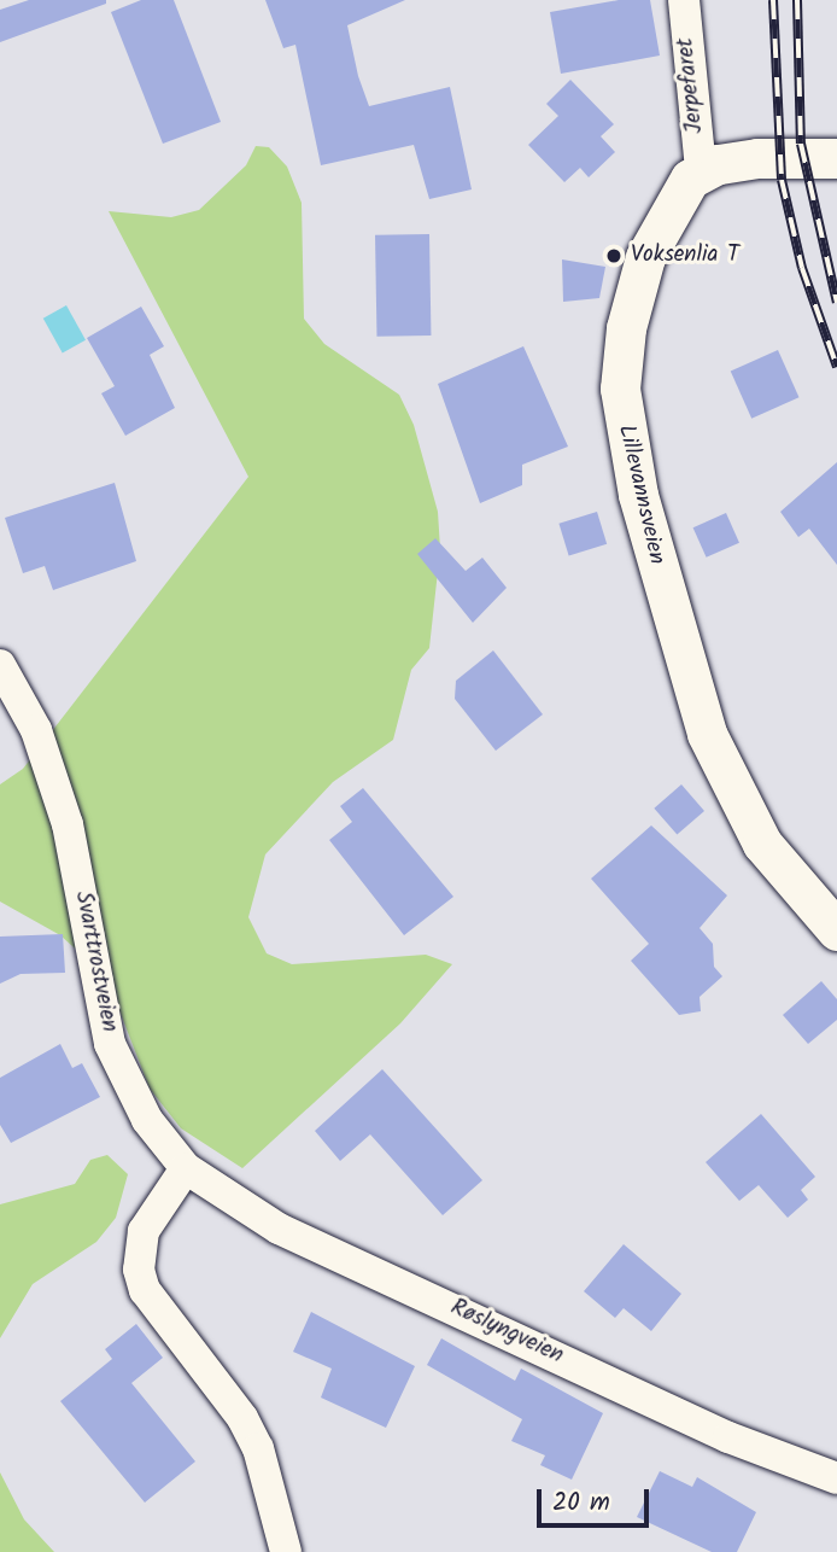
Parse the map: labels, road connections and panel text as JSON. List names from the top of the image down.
{
  "streets": {
    "street": [
      "Jerpefaret",
      "Lillevannsveien",
      "Svarttrostveien",
      "Røslyngveien"
    ]
  },
  "crossings": [
    ["Jerpefaret", "Lillevannsveien"],
    ["Svarttrostveien", "Røslyngveien"]
  ],
  "places": ["Voksenlia T"],
  "scale_bar": "20 m"
}
